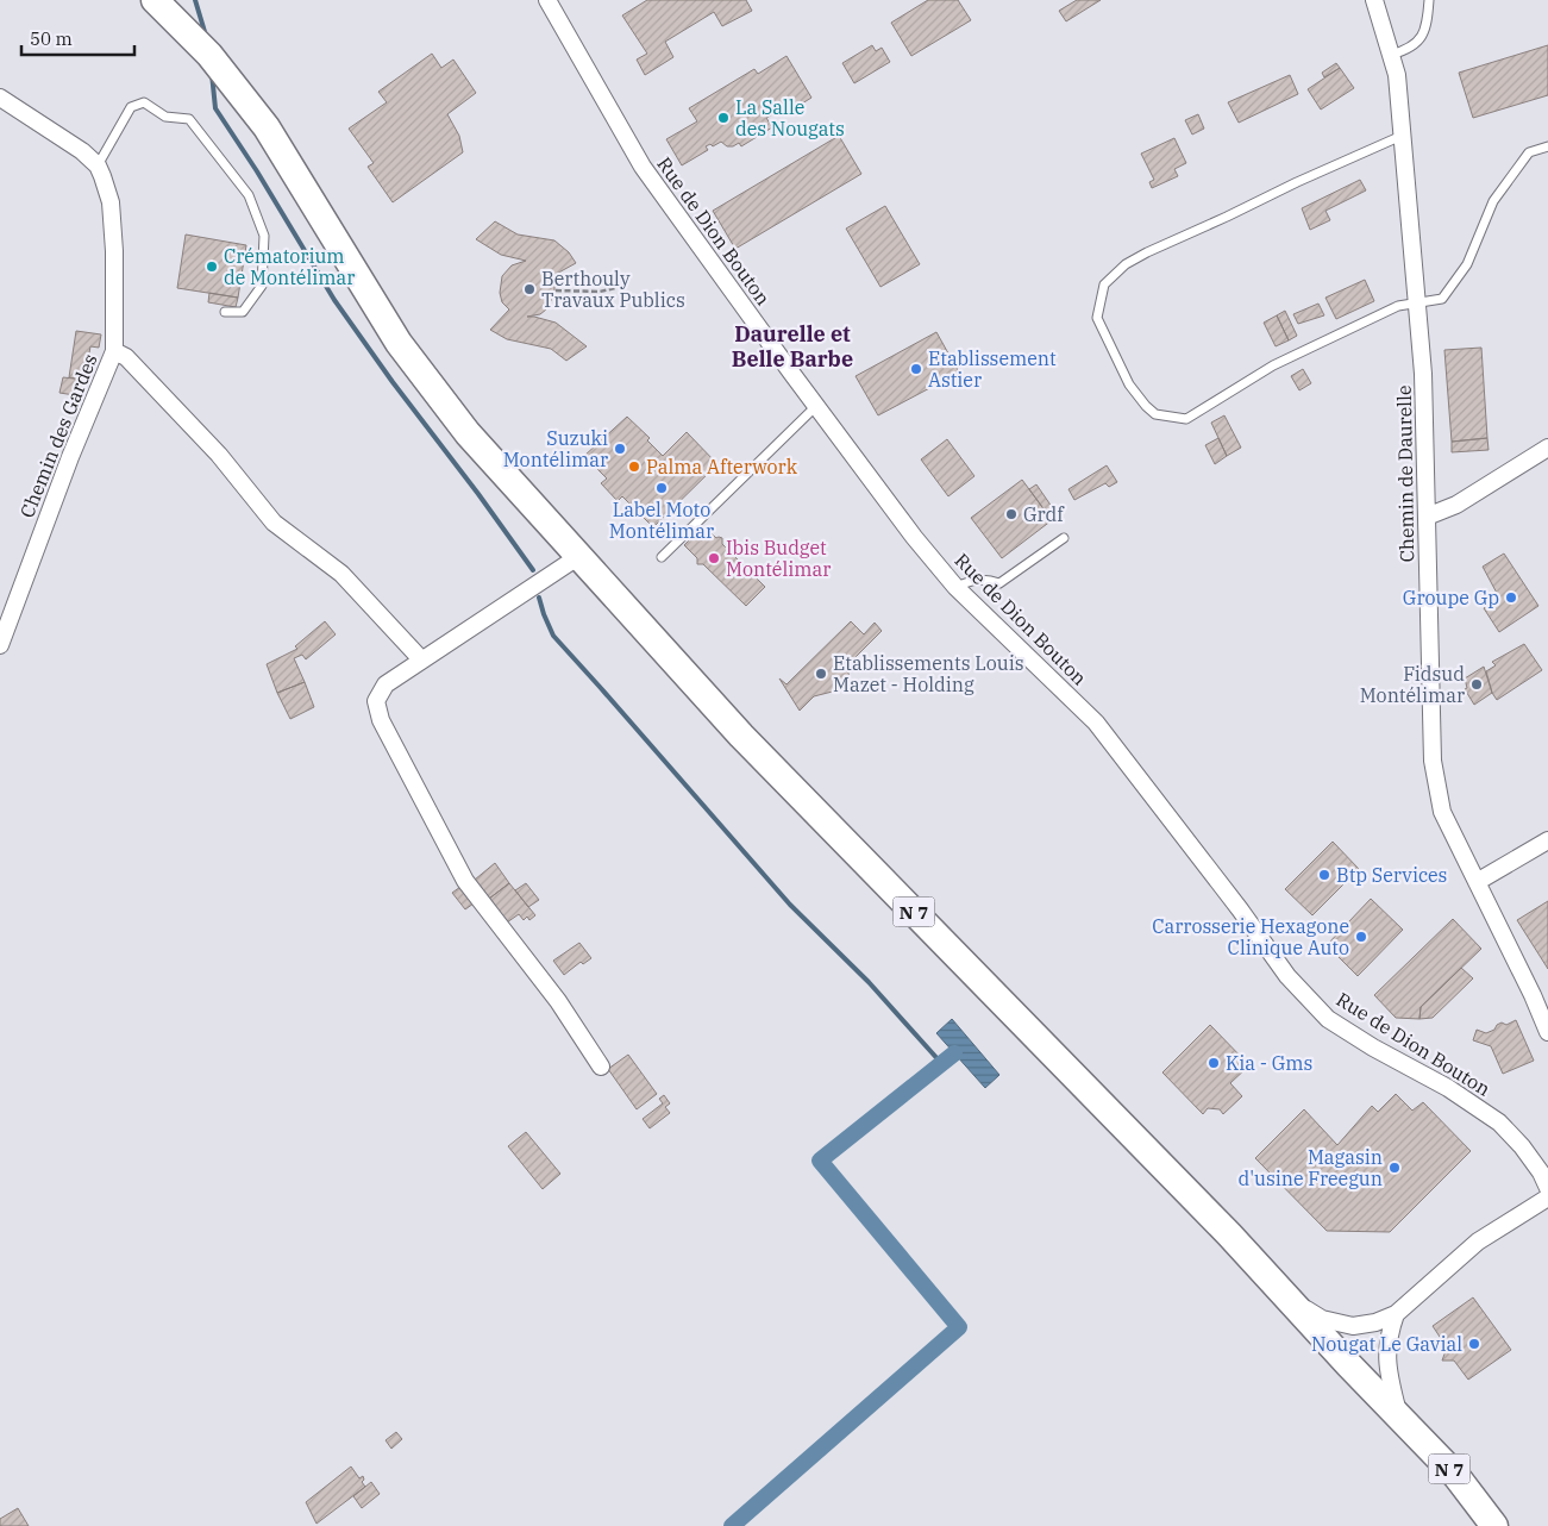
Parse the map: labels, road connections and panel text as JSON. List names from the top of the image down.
{
  "streets": {
    "main road": ["N 7"],
    "street": ["Rue de Dion Bouton", "Chemin des Gardes", "Chemin de Daurelle"]
  },
  "districts": ["Daurelle et Belle Barbe"],
  "places": [
    "La Salle des Nougats",
    "Crématorium de Montélimar",
    "Berthouly Travaux Publics",
    "Etablissement Astier",
    "Suzuki Montélimar",
    "Palma Afterwork",
    "Label Moto Montélimar",
    "Grdf",
    "Ibis Budget Montélimar",
    "Groupe Gp",
    "Etablissements Louis Mazet - Holding",
    "Fidsud Montélimar",
    "Btp Services",
    "Carrosserie Hexagone Clinique Auto",
    "Kia - Gms",
    "Magasin d'usine Freegun",
    "Nougat Le Gavial"
  ],
  "scale_bar": "50 m"
}
